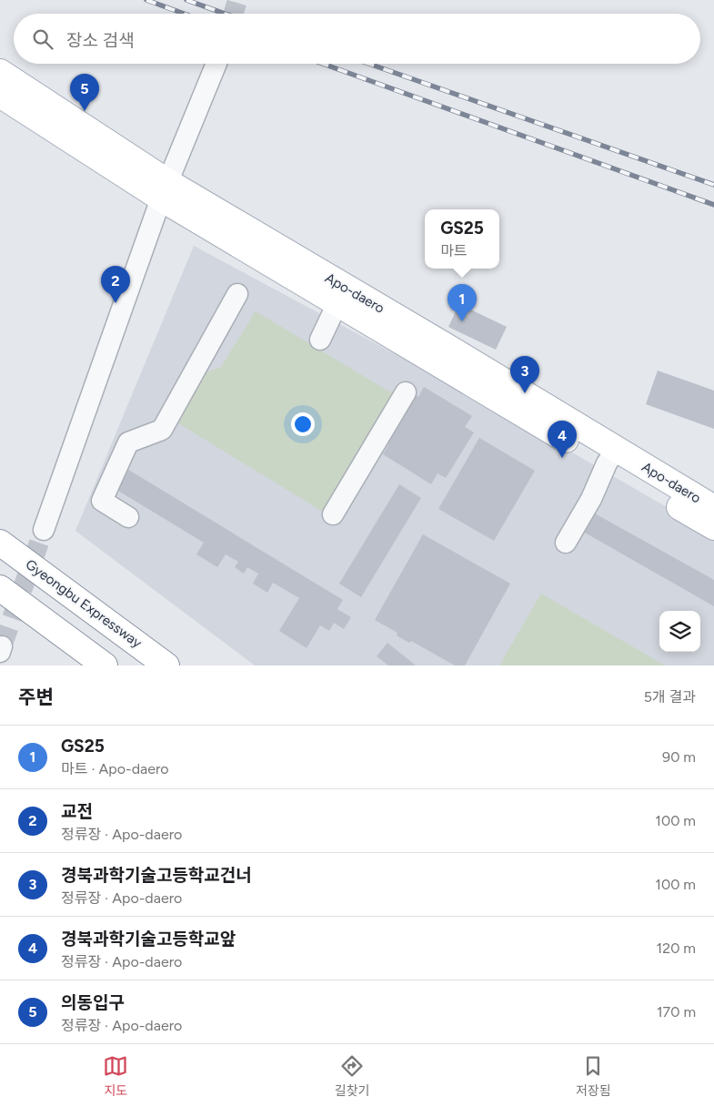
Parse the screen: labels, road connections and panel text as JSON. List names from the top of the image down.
{
  "streets": {
    "main road": ["Apo-daero", "Gyeongbu Expressway"]
  },
  "page": {
    "search": "장소 검색",
    "pins": [
      "5",
      "2",
      "1",
      "3",
      "4"
    ],
    "popup": ["GS25", "마트"],
    "heading": ["주변", "5개 결과"],
    "list": [
      {
        "mark": "1",
        "name": "GS25",
        "note": "마트 · Apo-daero",
        "value": "90 m"
      },
      {
        "mark": "2",
        "name": "교전",
        "note": "정류장 · Apo-daero",
        "value": "100 m"
      },
      {
        "mark": "3",
        "name": "경북과학기술고등학교건너",
        "note": "정류장 · Apo-daero",
        "value": "100 m"
      },
      {
        "mark": "4",
        "name": "경북과학기술고등학교앞",
        "note": "정류장 · Apo-daero",
        "value": "120 m"
      },
      {
        "mark": "5",
        "name": "의동입구",
        "note": "정류장 · Apo-daero",
        "value": "170 m"
      }
    ],
    "nav": ["지도", "길찾기", "저장됨"]
  }
}
